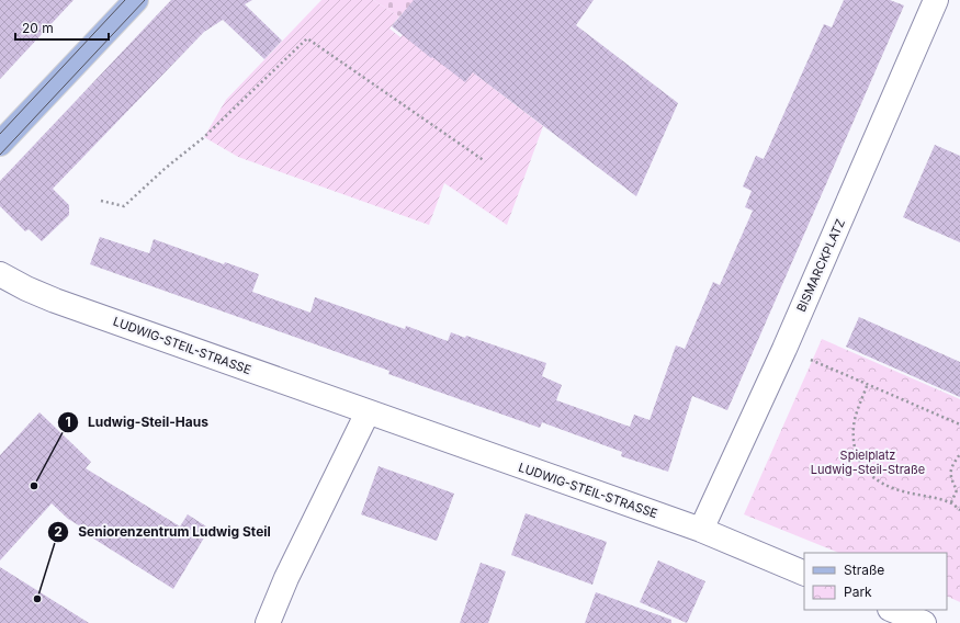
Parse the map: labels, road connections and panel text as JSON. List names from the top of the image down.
{
  "streets": {
    "street": ["BISMARCKPLATZ", "LUDWIG-STEIL-STRASSE"]
  },
  "crossings": [
    ["BISMARCKPLATZ", "LUDWIG-STEIL-STRASSE"]
  ],
  "parks": ["Spielplatz Ludwig-Steil-Straße"],
  "places": ["Ludwig-Steil-Haus", "Seniorenzentrum Ludwig Steil"],
  "legend": ["Straße", "Park"],
  "scale_bar": "20 m"
}
